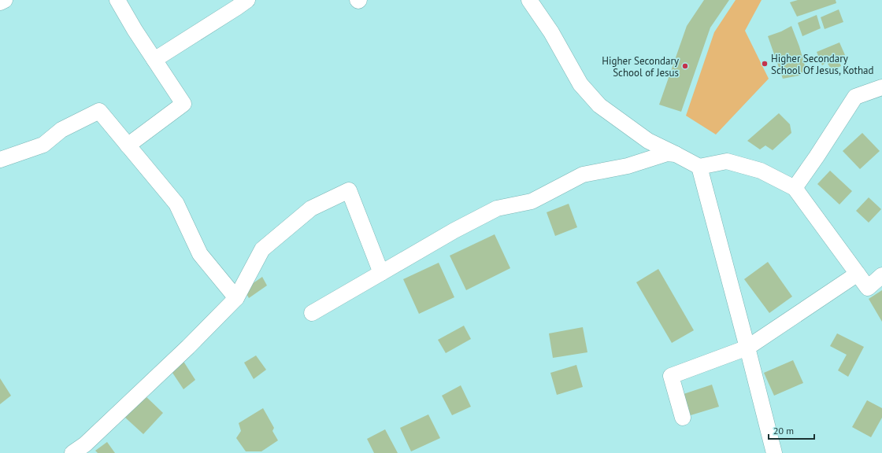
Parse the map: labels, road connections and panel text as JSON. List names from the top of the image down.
{
  "places": ["Higher Secondary School Of Jesus, Kothad", "Higher Secondary School of Jesus"],
  "scale_bar": "20 m"
}
